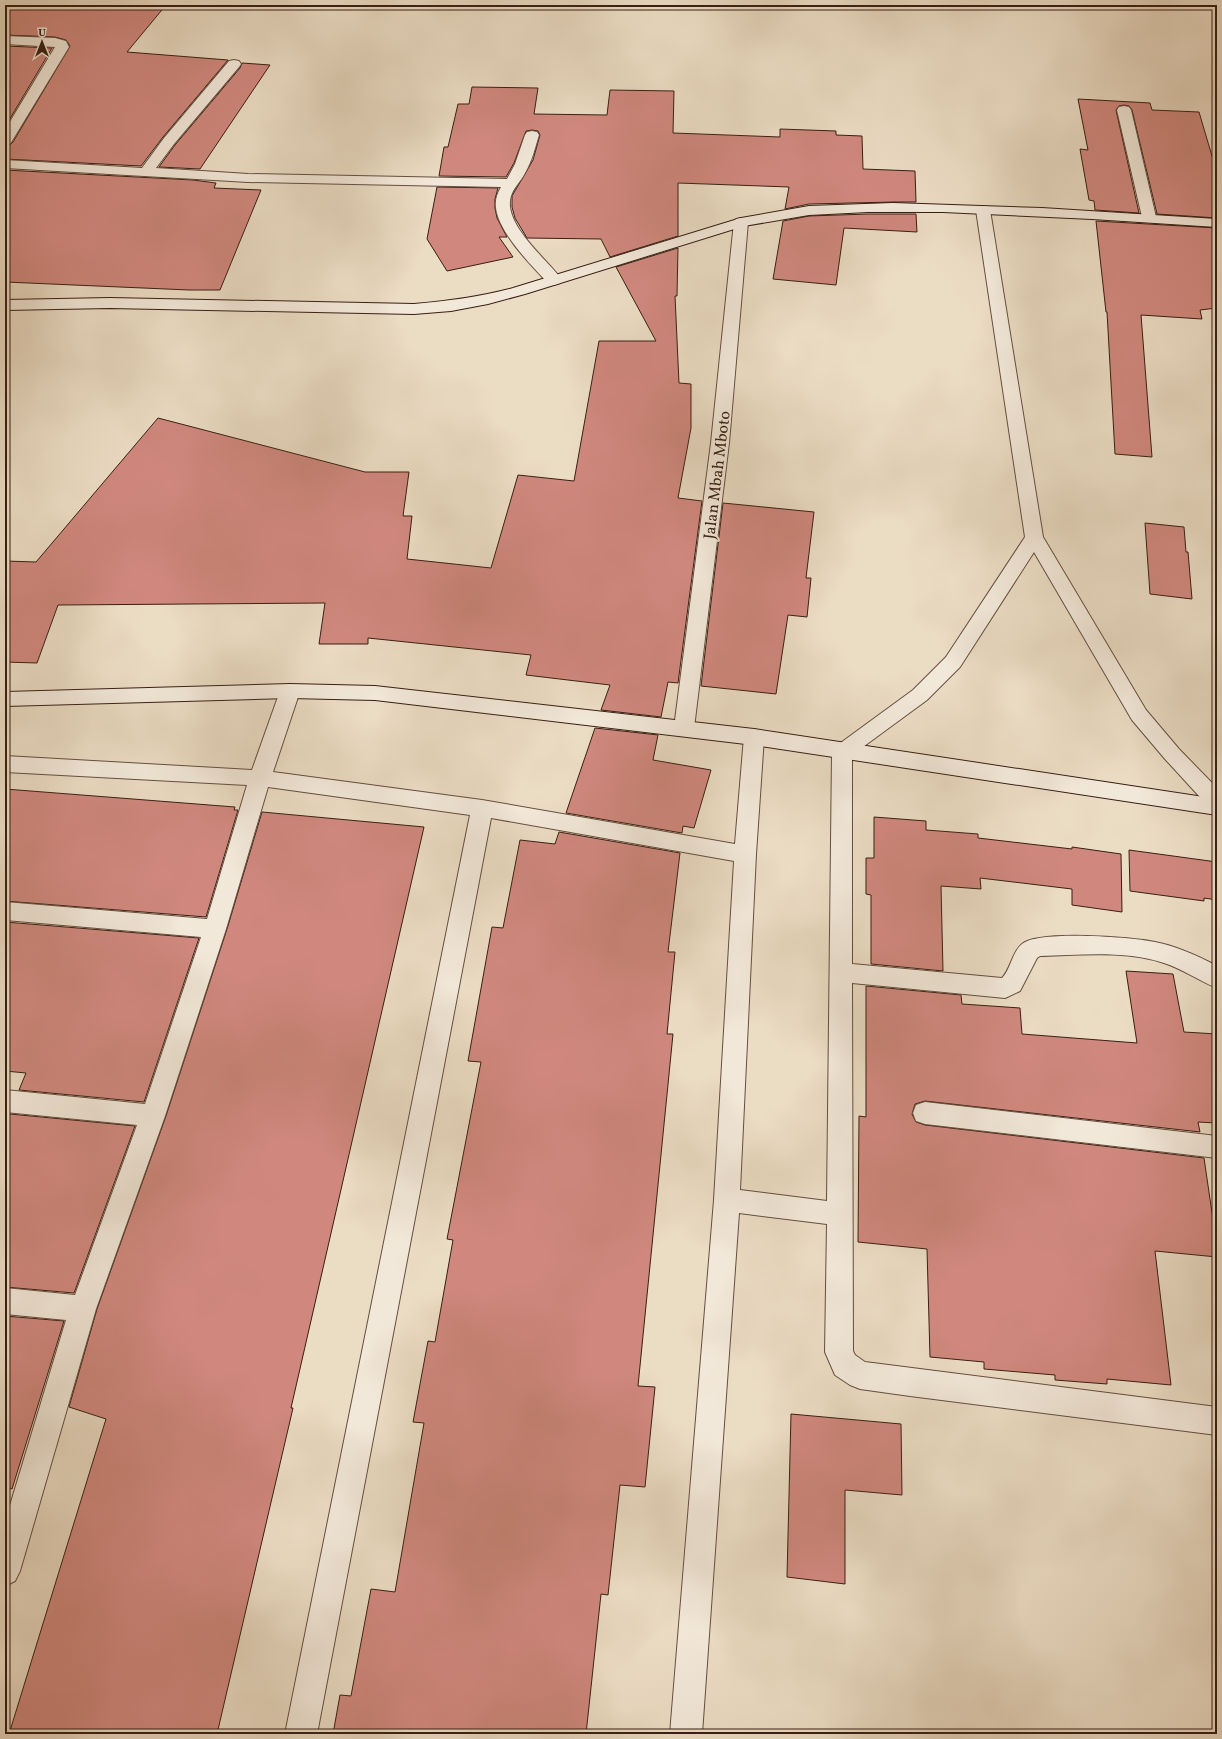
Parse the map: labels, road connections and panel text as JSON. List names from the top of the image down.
{
  "streets": {
    "street": ["Jalan Mbah Mboto"]
  },
  "north": "top"
}
